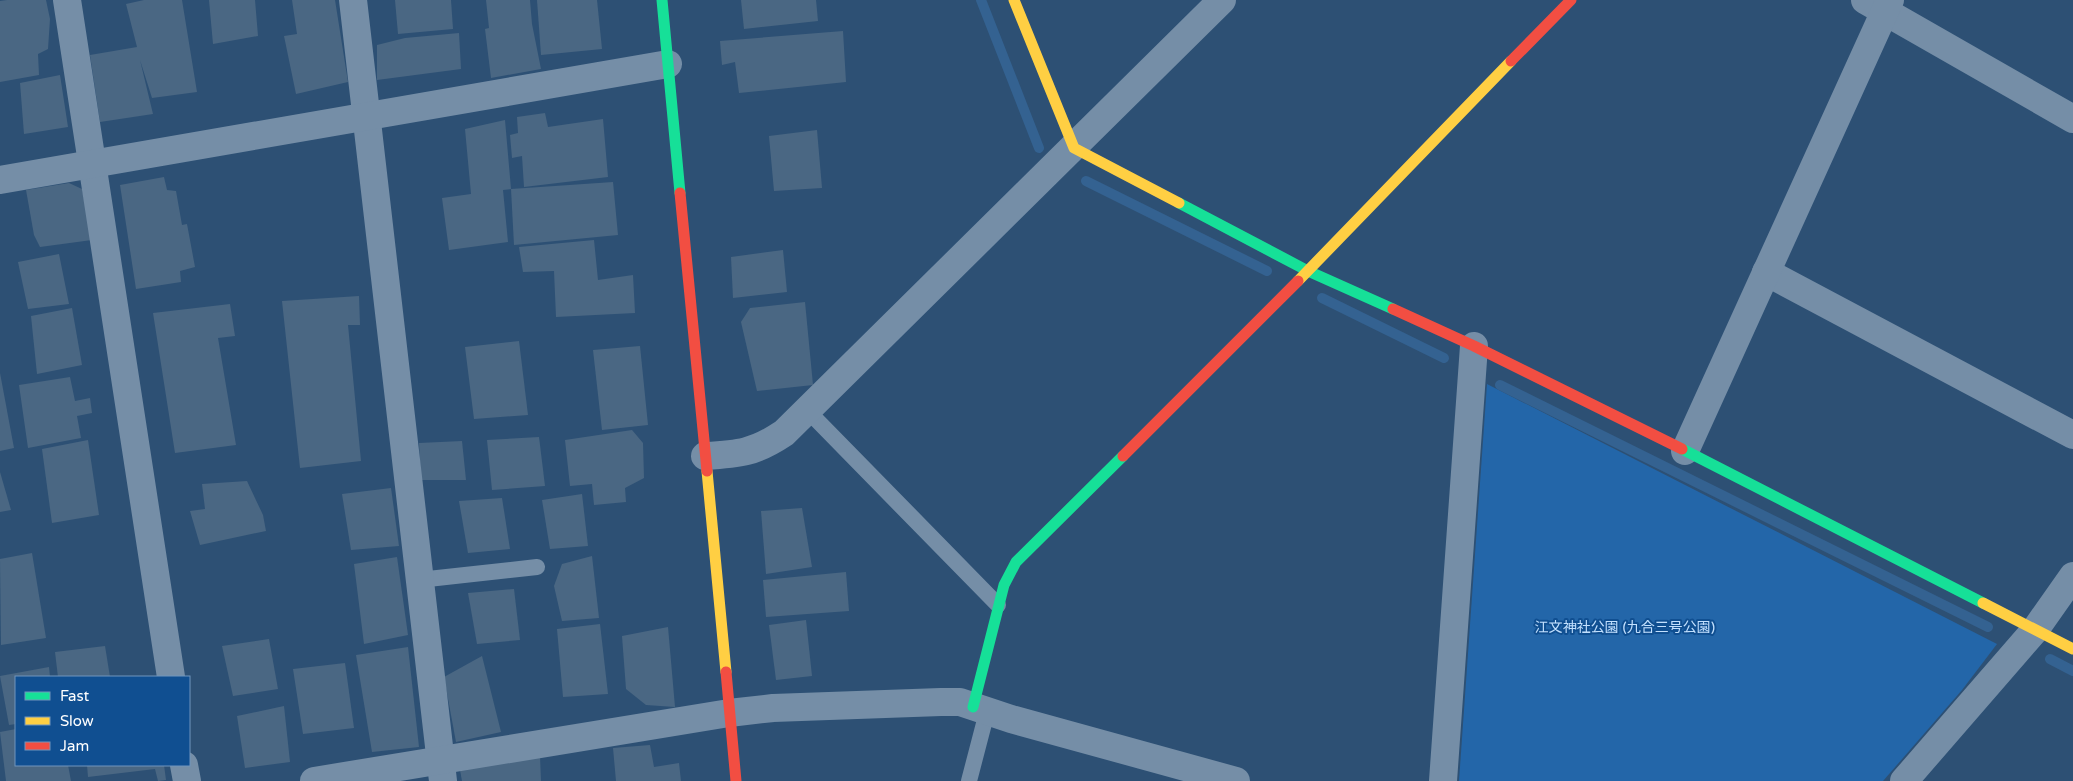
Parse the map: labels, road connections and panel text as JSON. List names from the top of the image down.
{
  "parks": ["江文神社公園 (九合三号公園)"],
  "legend": ["Fast", "Slow", "Jam"]
}
